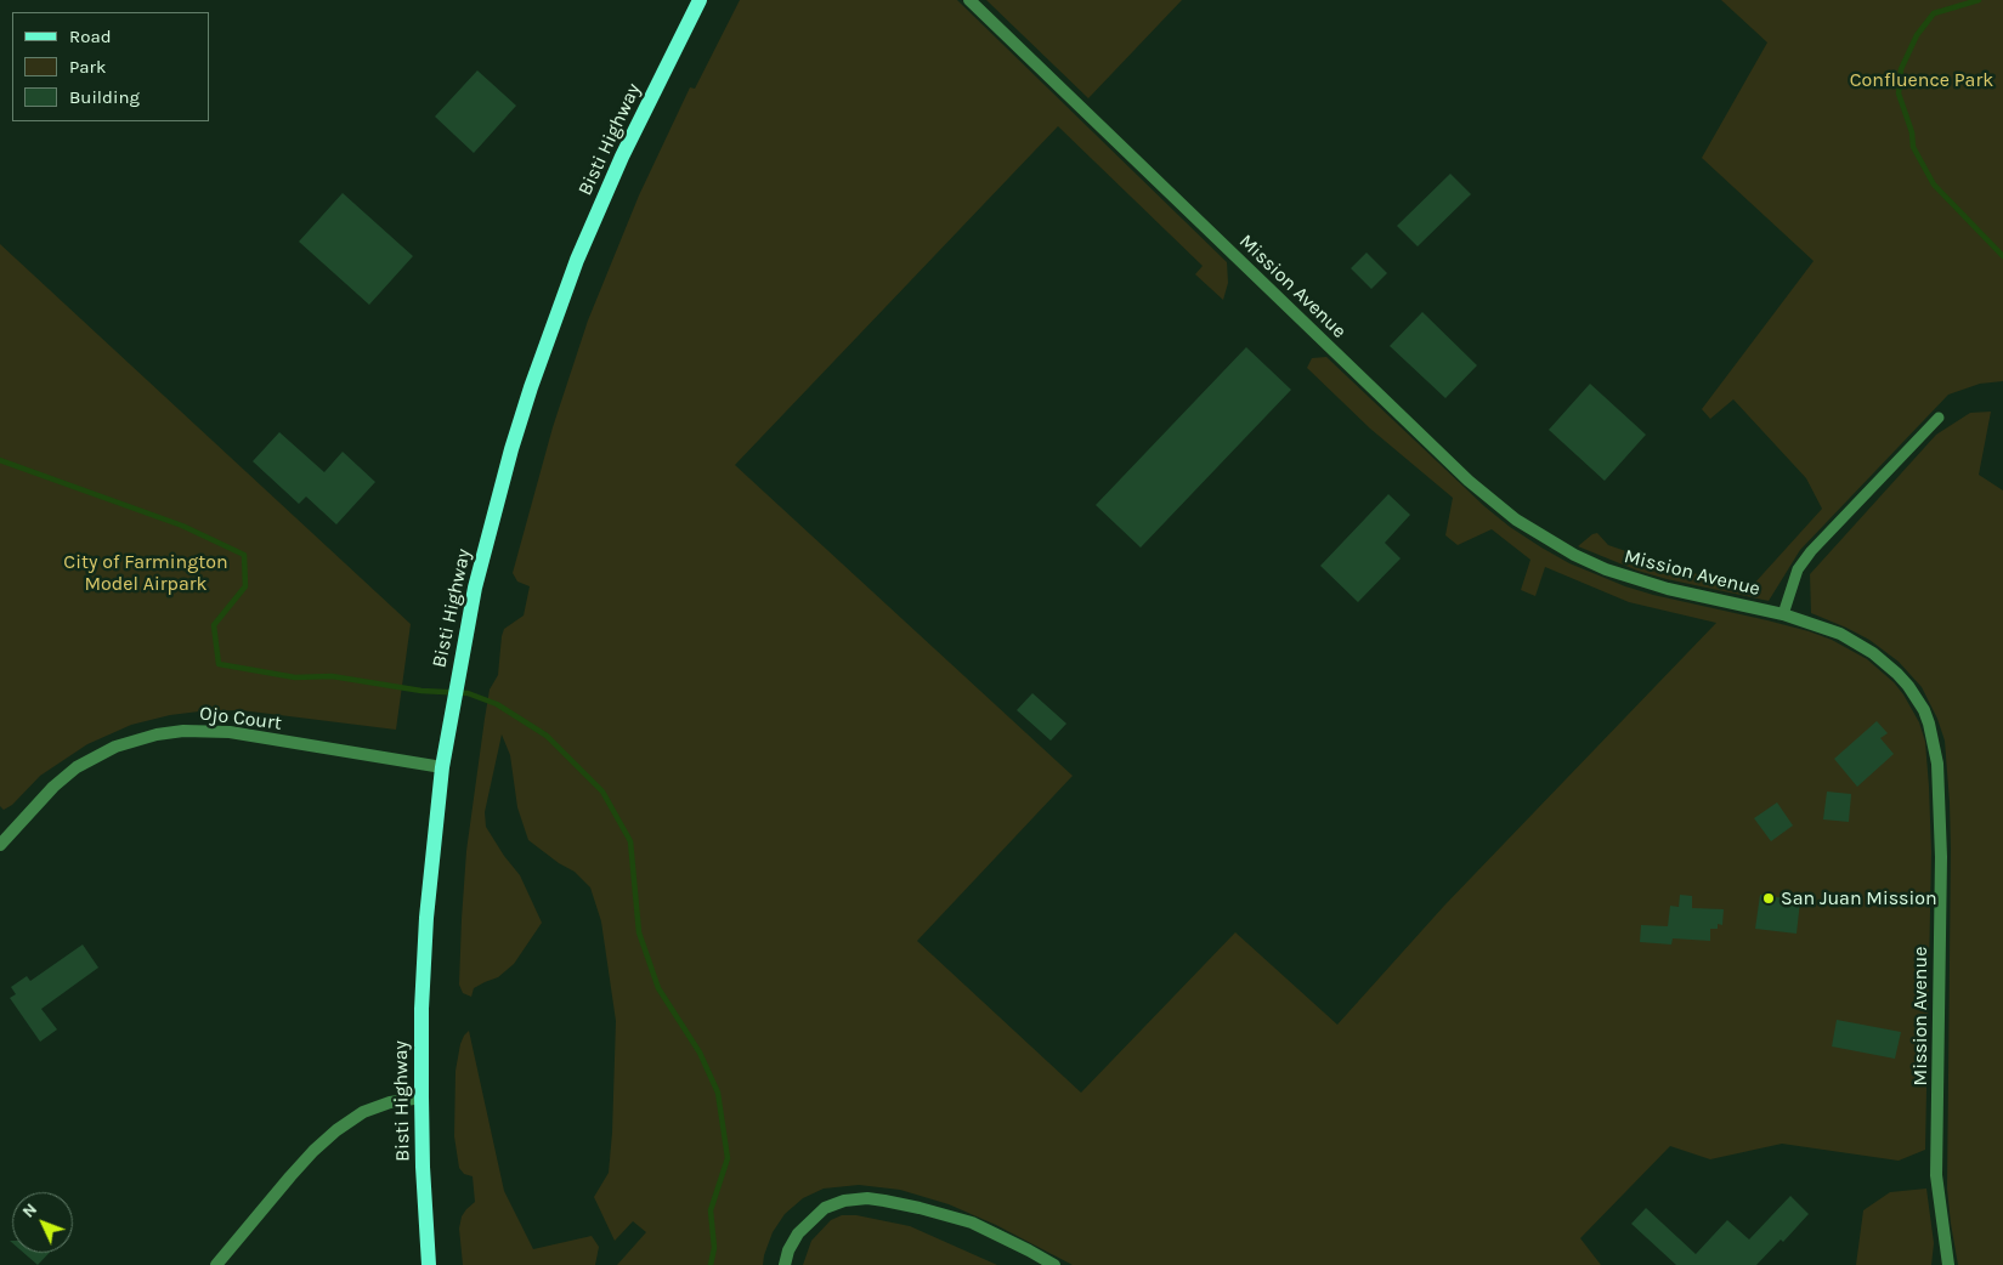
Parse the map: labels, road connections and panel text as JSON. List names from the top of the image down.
{
  "streets": {
    "main road": ["Bisti Highway"],
    "street": ["Mission Avenue", "Ojo Court"]
  },
  "crossings": [
    ["Bisti Highway", "Ojo Court"]
  ],
  "parks": ["Confluence Park", "City of Farmington Model Airpark"],
  "places": ["San Juan Mission"],
  "legend": ["Road", "Park", "Building"],
  "north": "top left"
}
